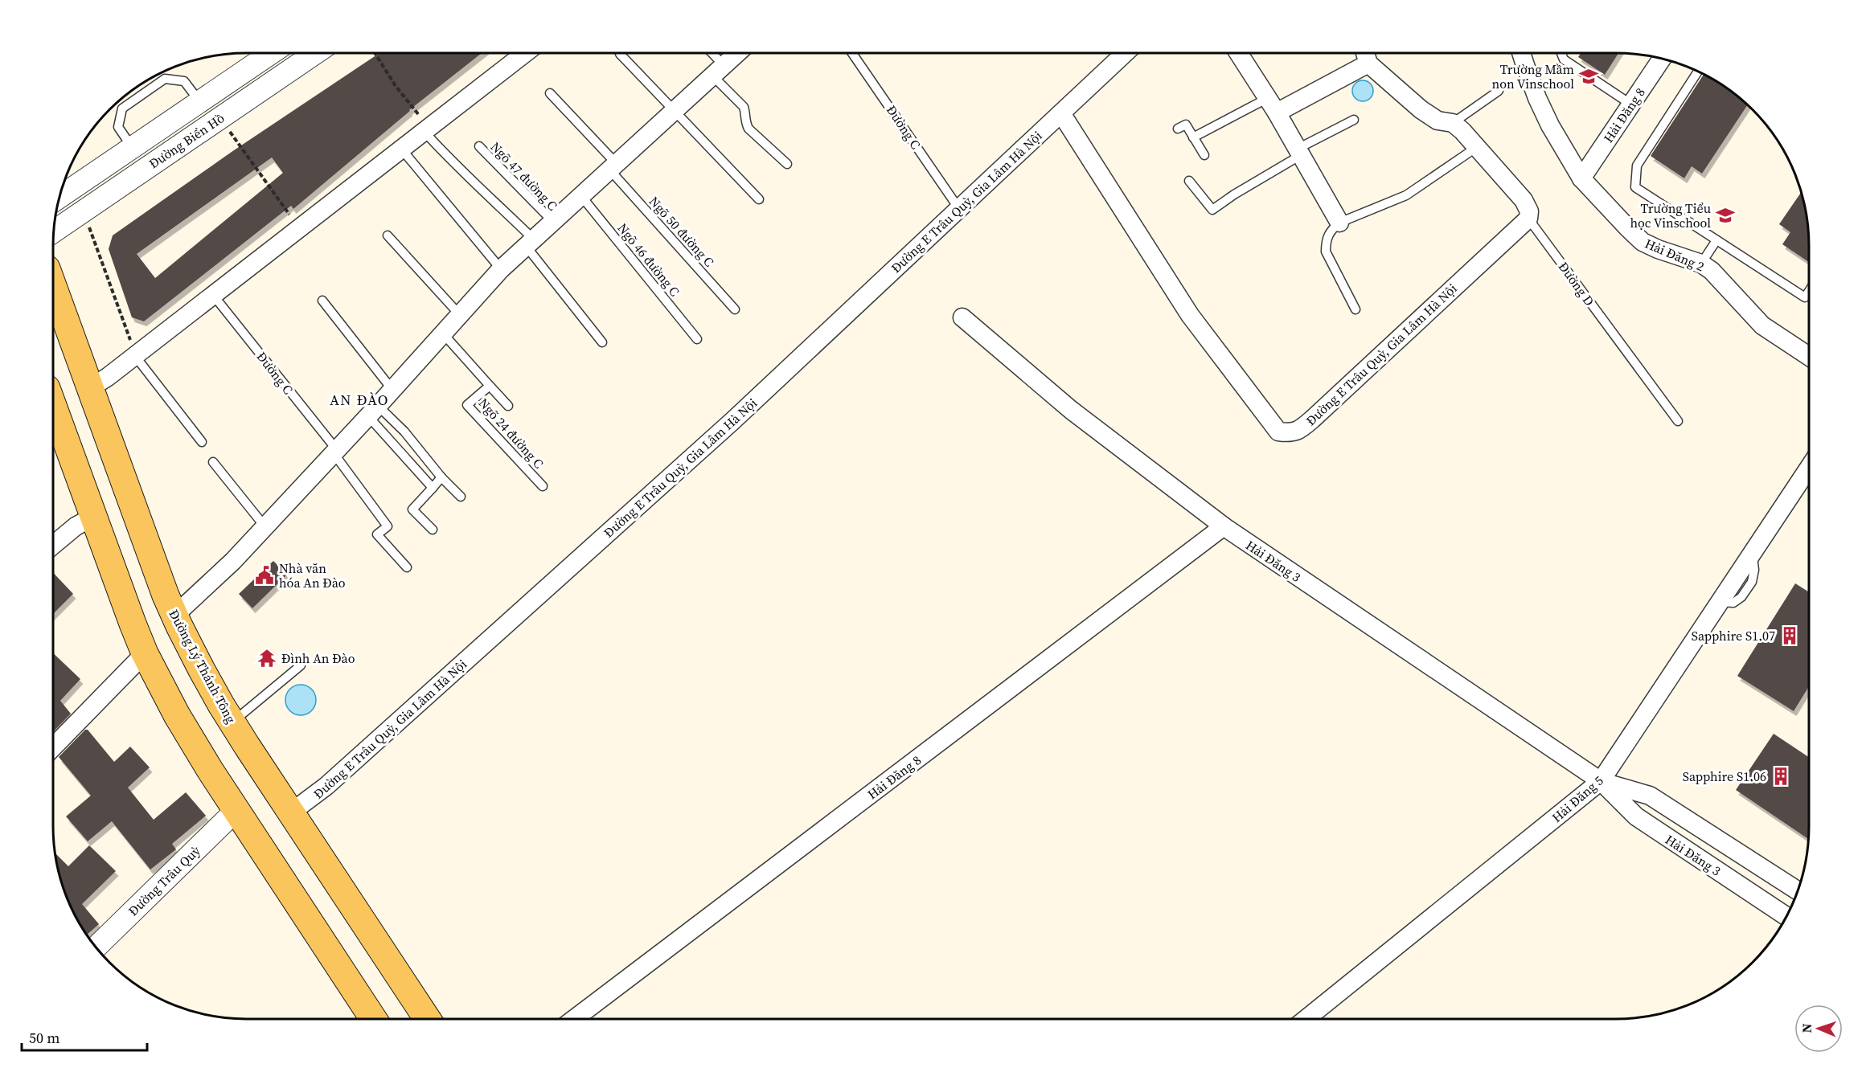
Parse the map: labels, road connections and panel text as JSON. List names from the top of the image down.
{
  "streets": {
    "main road": ["Đường Lý Thánh Tông"],
    "street": [
      "Hải Đăng 8",
      "Đường Biển Hồ",
      "Đường E Trâu Quỳ, Gia Lâm Hà Nội",
      "Hải Đăng 2",
      "Đường D",
      "Hải Đăng 3",
      "Hải Đăng 5",
      "Đường Trâu Quỳ"
    ],
    "lane": [
      "Đường C",
      "Ngõ 47 đường C",
      "Ngõ 50 đường C",
      "Ngõ 46 đường C",
      "Ngõ 24 đường C"
    ]
  },
  "crossings": [
    ["Hải Đăng 8", "Hải Đăng 2"],
    ["Hải Đăng 8", "Hải Đăng 3"],
    ["Đường C", "Đường E Trâu Quỳ, Gia Lâm Hà Nội"],
    ["Đường E Trâu Quỳ, Gia Lâm Hà Nội", "Đường D"],
    ["Đường E Trâu Quỳ, Gia Lâm Hà Nội", "Đường Lý Thánh Tông"],
    ["Hải Đăng 3", "Hải Đăng 5"]
  ],
  "districts": ["AN ĐÀO"],
  "places": {
    "school or university": ["Trường Mầm non Vinschool", "Trường Tiểu học Vinschool"],
    "public building": ["Nhà văn hóa An Đào"],
    "building": ["Sapphire S1.07", "Sapphire S1.06"],
    "temple": ["Đình An Đào"]
  },
  "scale_bar": "50 m",
  "north": "left"
}
